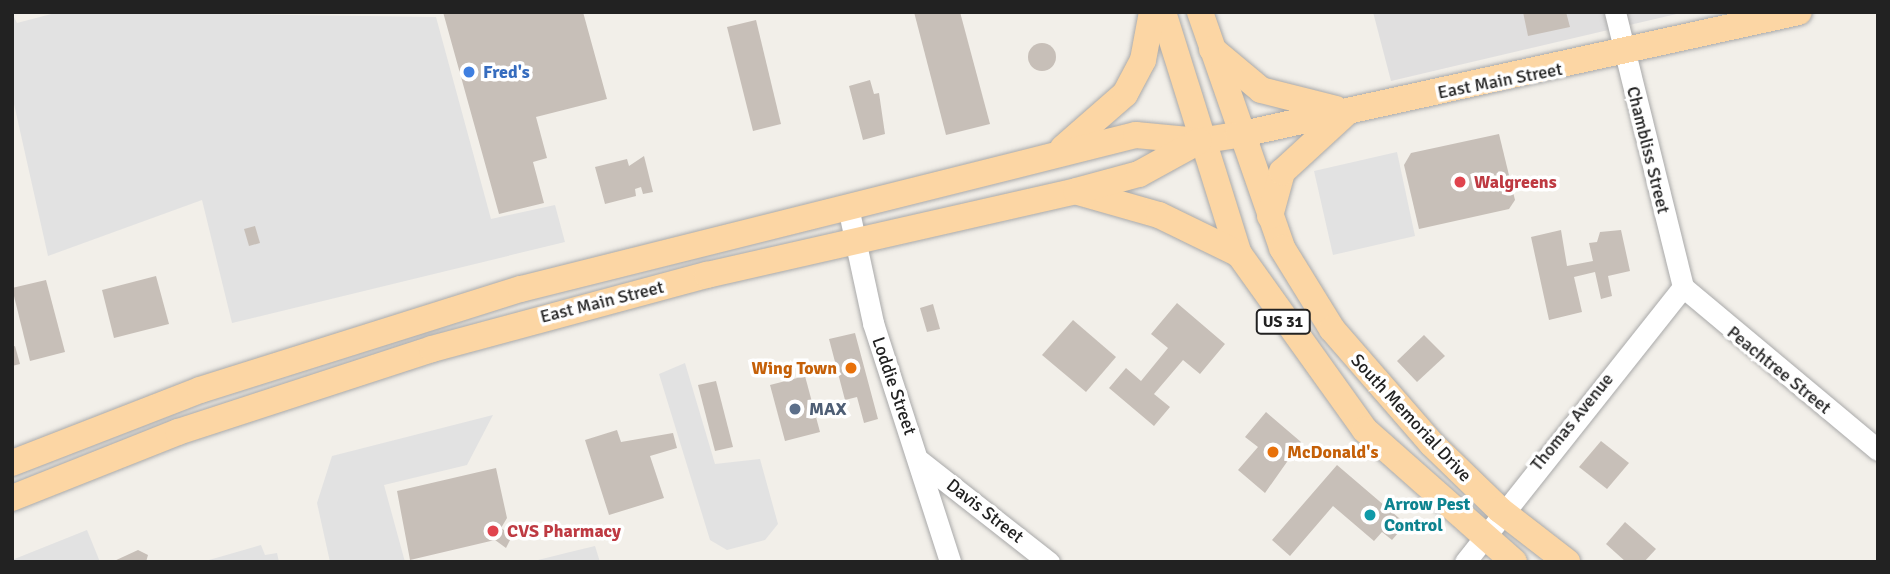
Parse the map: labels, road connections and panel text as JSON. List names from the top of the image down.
{
  "streets": {
    "main road": ["East Main Street", "US 31", "South Memorial Drive"],
    "street": [
      "Chambliss Street",
      "Peachtree Street",
      "Loddie Street",
      "Thomas Avenue",
      "Davis Street"
    ]
  },
  "crossings": [
    ["East Main Street", "Chambliss Street"],
    ["East Main Street", "Loddie Street"],
    ["East Main Street", "South Memorial Drive"],
    ["Chambliss Street", "Peachtree Street"],
    ["Chambliss Street", "Thomas Avenue"],
    ["Peachtree Street", "Thomas Avenue"],
    ["Loddie Street", "Davis Street"],
    ["South Memorial Drive", "Thomas Avenue"]
  ],
  "places": [
    "Fred's",
    "Walgreens",
    "Wing Town",
    "MAX",
    "McDonald's",
    "Arrow Pest Control",
    "CVS Pharmacy"
  ]
}
